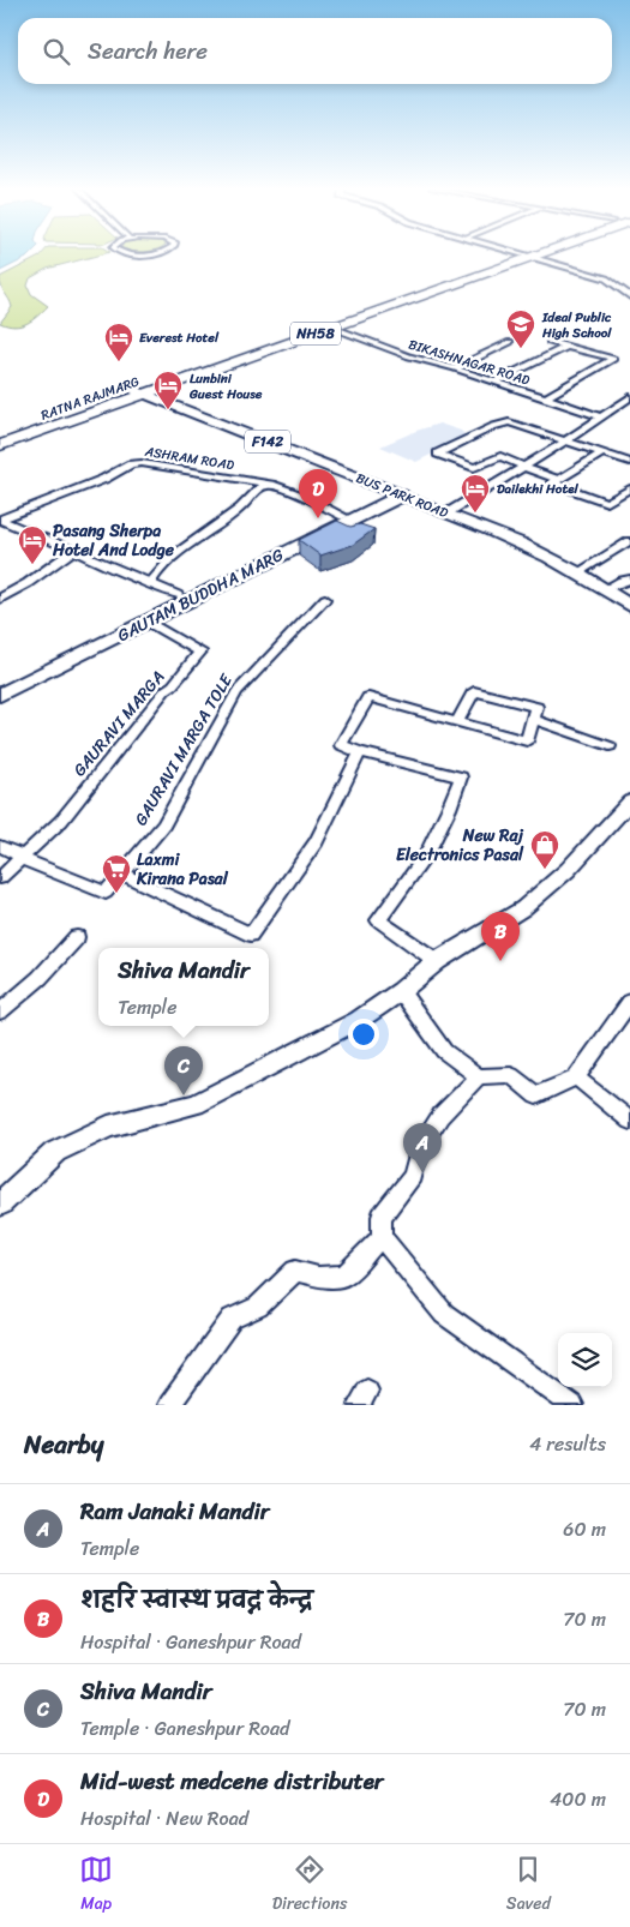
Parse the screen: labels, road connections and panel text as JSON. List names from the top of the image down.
{
  "streets": {
    "highway": ["NH58", "RATNA RAJMARG"],
    "main road": ["F142", "BUS PARK ROAD", "GAUTAM BUDDHA MARG"],
    "street": [
      "BIKASHNAGAR ROAD",
      "ASHRAM ROAD",
      "GAURAVI MARGA",
      "GAURAVI MARGA TOLE"
    ]
  },
  "crossings": [
    ["BIKASHNAGAR ROAD", "RATNA RAJMARG"],
    ["RATNA RAJMARG", "BUS PARK ROAD"],
    ["BUS PARK ROAD", "GAUTAM BUDDHA MARG"],
    ["GAUTAM BUDDHA MARG", "GAURAVI MARGA"],
    ["GAURAVI MARGA", "GAURAVI MARGA TOLE"]
  ],
  "places": {
    "school or university": ["Ideal Public High School"],
    "hotel": [
      "Everest Hotel",
      "Lunbini Guest House",
      "Dailekhi Hotel",
      "Pasang Sherpa Hotel And Lodge"
    ],
    "shop": ["New Raj Electronics Pasal"],
    "supermarket": ["Laxmi Kirana Pasal"]
  },
  "page": {
    "search": "Search here",
    "pins": [
      "D",
      "B",
      "C",
      "A"
    ],
    "popup": ["Shiva Mandir", "Temple"],
    "heading": ["Nearby", "4 results"],
    "list": [
      {
        "mark": "A",
        "name": "Ram Janaki Mandir",
        "note": "Temple",
        "value": "60 m"
      },
      {
        "mark": "B",
        "name": "शहरि स्वास्थ प्रवद्न केन्द्र",
        "note": "Hospital · Ganeshpur Road",
        "value": "70 m"
      },
      {
        "mark": "C",
        "name": "Shiva Mandir",
        "note": "Temple · Ganeshpur Road",
        "value": "70 m"
      },
      {
        "mark": "D",
        "name": "Mid-west medcene distributer",
        "note": "Hospital · New Road",
        "value": "400 m"
      }
    ],
    "nav": ["Map", "Directions", "Saved"]
  }
}
